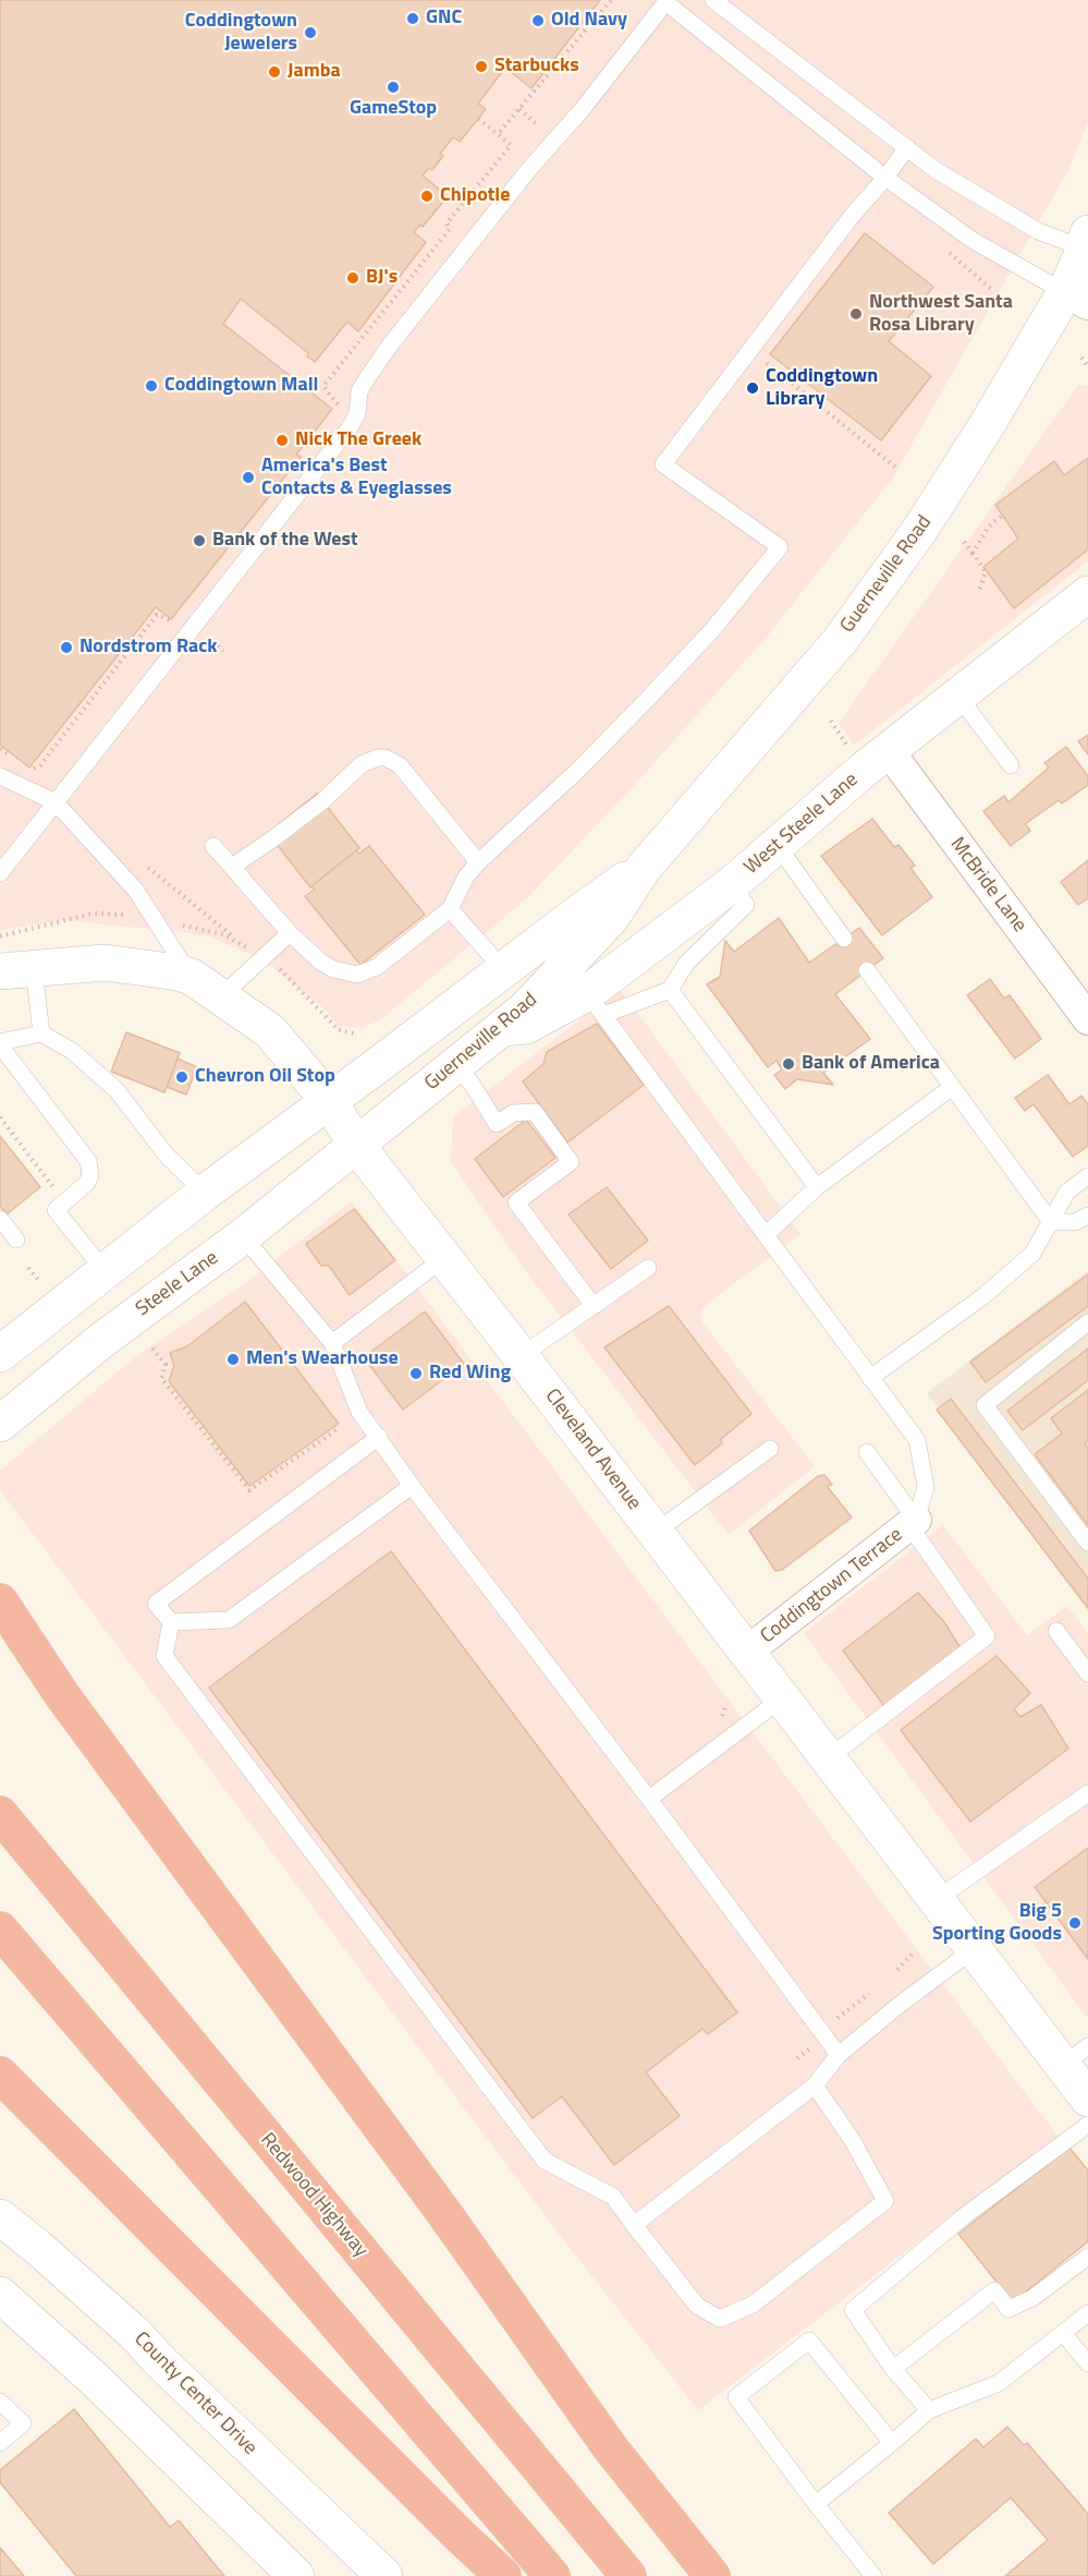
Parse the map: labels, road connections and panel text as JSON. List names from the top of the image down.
{
  "streets": {
    "highway": ["Redwood Highway"],
    "main road": [
      "Guerneville Road",
      "West Steele Lane",
      "Steele Lane",
      "Cleveland Avenue",
      "County Center Drive"
    ],
    "street": ["McBride Lane", "Coddingtown Terrace"]
  },
  "crossings": [
    ["Guerneville Road", "West Steele Lane"],
    ["Guerneville Road", "Steele Lane"],
    ["Guerneville Road", "Cleveland Avenue"],
    ["West Steele Lane", "McBride Lane"],
    ["Steele Lane", "Cleveland Avenue"],
    ["Cleveland Avenue", "Coddingtown Terrace"]
  ],
  "places": [
    "GNC",
    "Old Navy",
    "Coddingtown Jewelers",
    "Starbucks",
    "Jamba",
    "GameStop",
    "Chipotle",
    "BJ's",
    "Northwest Santa Rosa Library",
    "Coddingtown Mall",
    "Coddingtown Library",
    "Nick The Greek",
    "America's Best Contacts & Eyeglasses",
    "Bank of the West",
    "Nordstrom Rack",
    "Bank of America",
    "Chevron Oil Stop",
    "Men's Wearhouse",
    "Red Wing",
    "Big 5 Sporting Goods"
  ]
}
